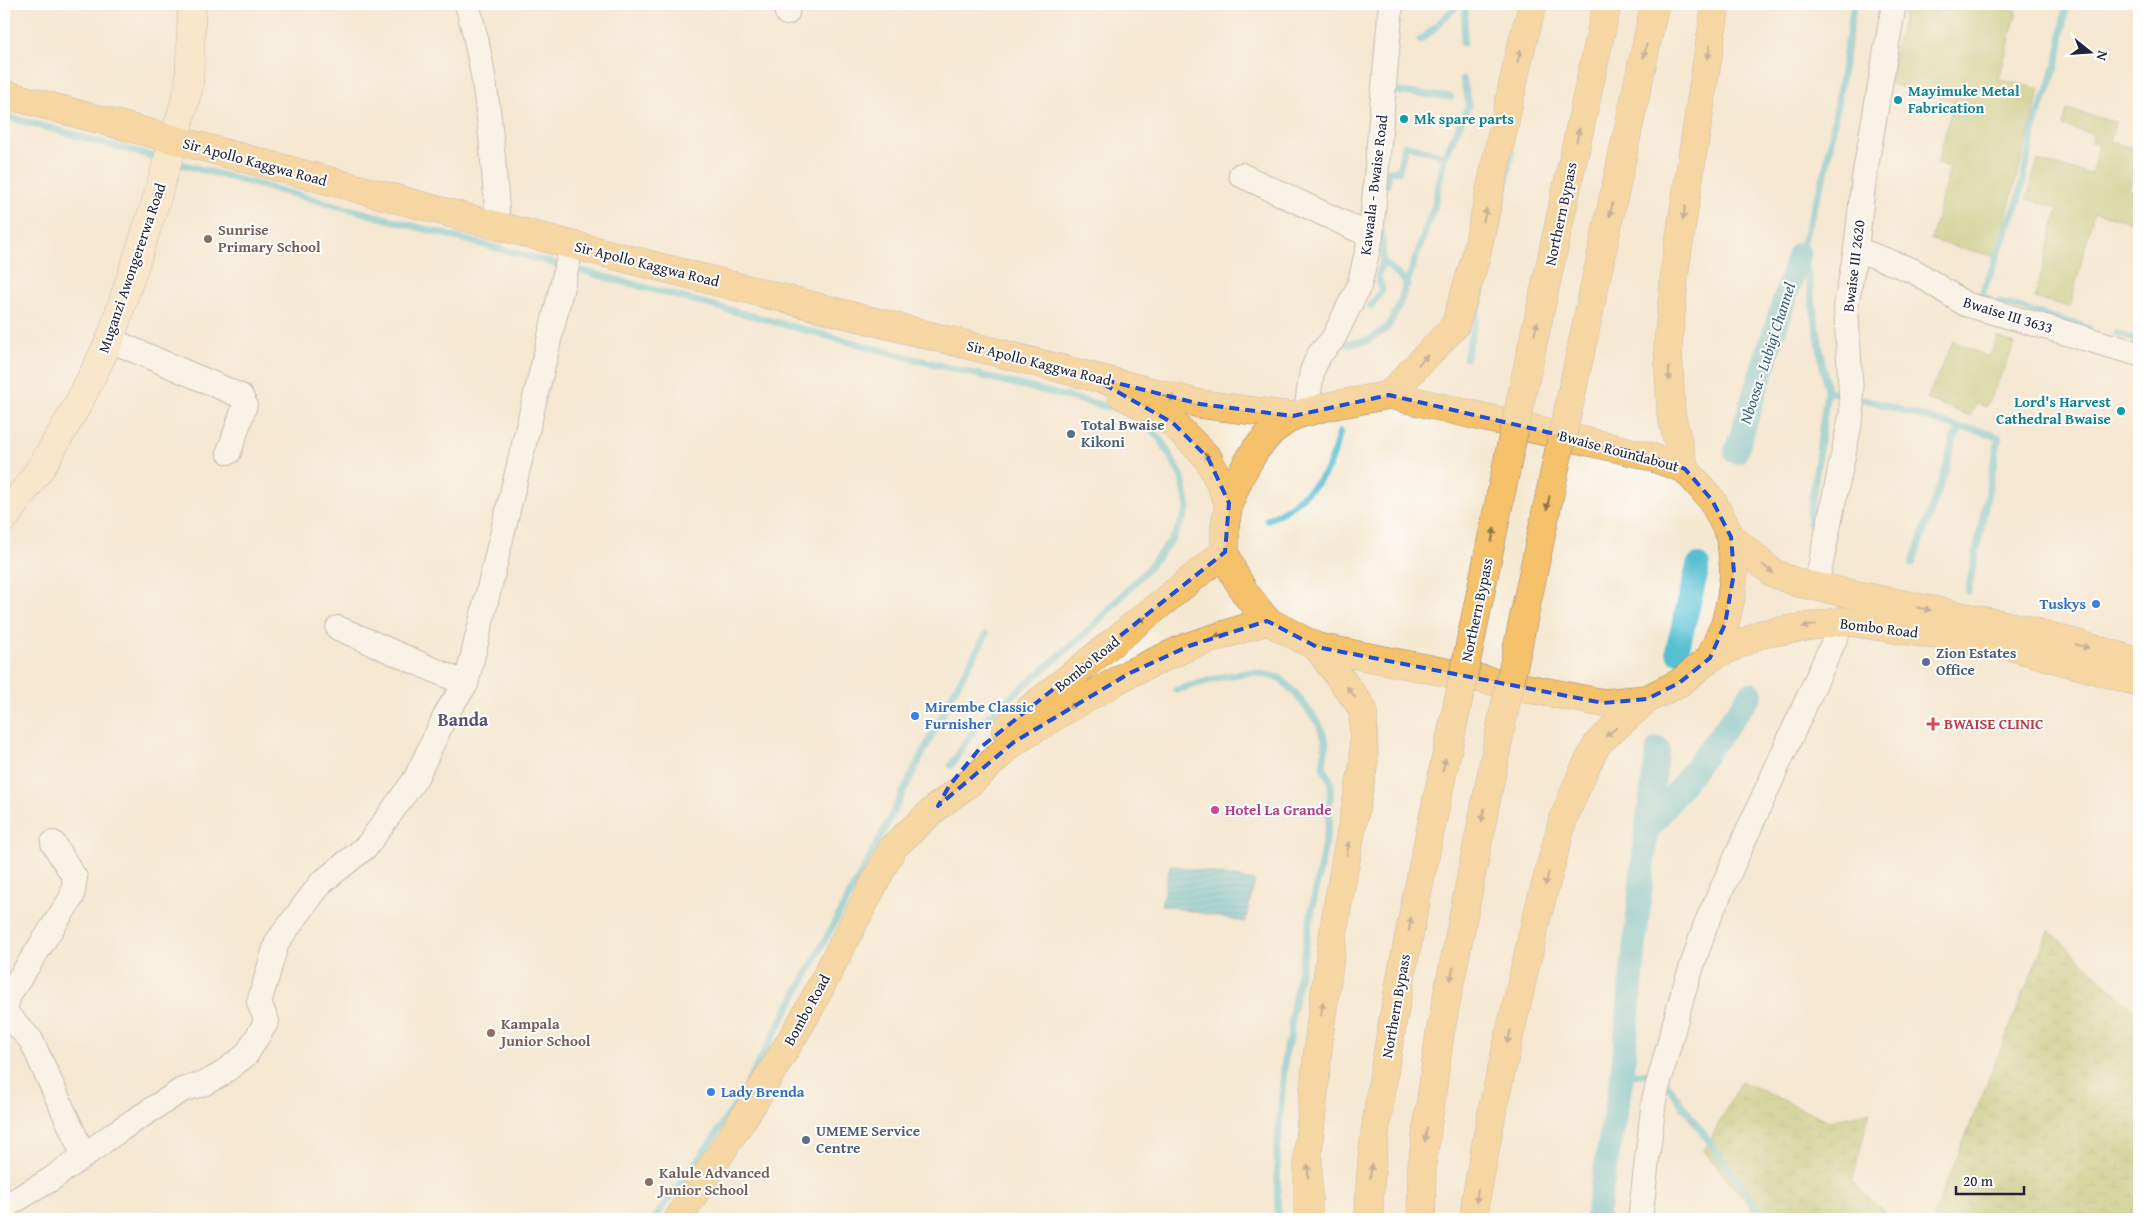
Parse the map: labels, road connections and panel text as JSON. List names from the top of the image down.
{
  "streets": {
    "main road": [
      "Sir Apollo Kaggwa Road",
      "Northern Bypass",
      "Bwaise Roundabout",
      "Bombo Road"
    ],
    "street": [
      "Kawaala - Bwaise Road",
      "Bwaise III 2620",
      "Muganzi Awongererwa Road",
      "Bwaise III 3633"
    ]
  },
  "crossings": [
    ["Sir Apollo Kaggwa Road", "Kawaala - Bwaise Road"],
    ["Sir Apollo Kaggwa Road", "Muganzi Awongererwa Road"],
    ["Sir Apollo Kaggwa Road", "Bwaise Roundabout"],
    ["Kawaala - Bwaise Road", "Bwaise Roundabout"],
    ["Bwaise III 2620", "Bwaise III 3633"],
    ["Bwaise III 2620", "Bombo Road"],
    ["Bwaise Roundabout", "Bombo Road"]
  ],
  "districts": ["Banda"],
  "water": ["Nboosa - Lubigi Channel"],
  "places": {
    "other": [
      "Mayimuke Metal Fabrication",
      "Mk spare parts",
      "Sunrise Primary School",
      "Lord's Harvest Cathedral Bwaise",
      "Total Bwaise Kikoni",
      "Tuskys",
      "Zion Estates Office",
      "Mirembe Classic Furnisher",
      "Hotel La Grande",
      "Kampala Junior School",
      "Lady Brenda",
      "UMEME Service Centre",
      "Kalule Advanced Junior School"
    ],
    "health": ["BWAISE CLINIC"]
  },
  "scale_bar": "20 m",
  "north": "right"
}
